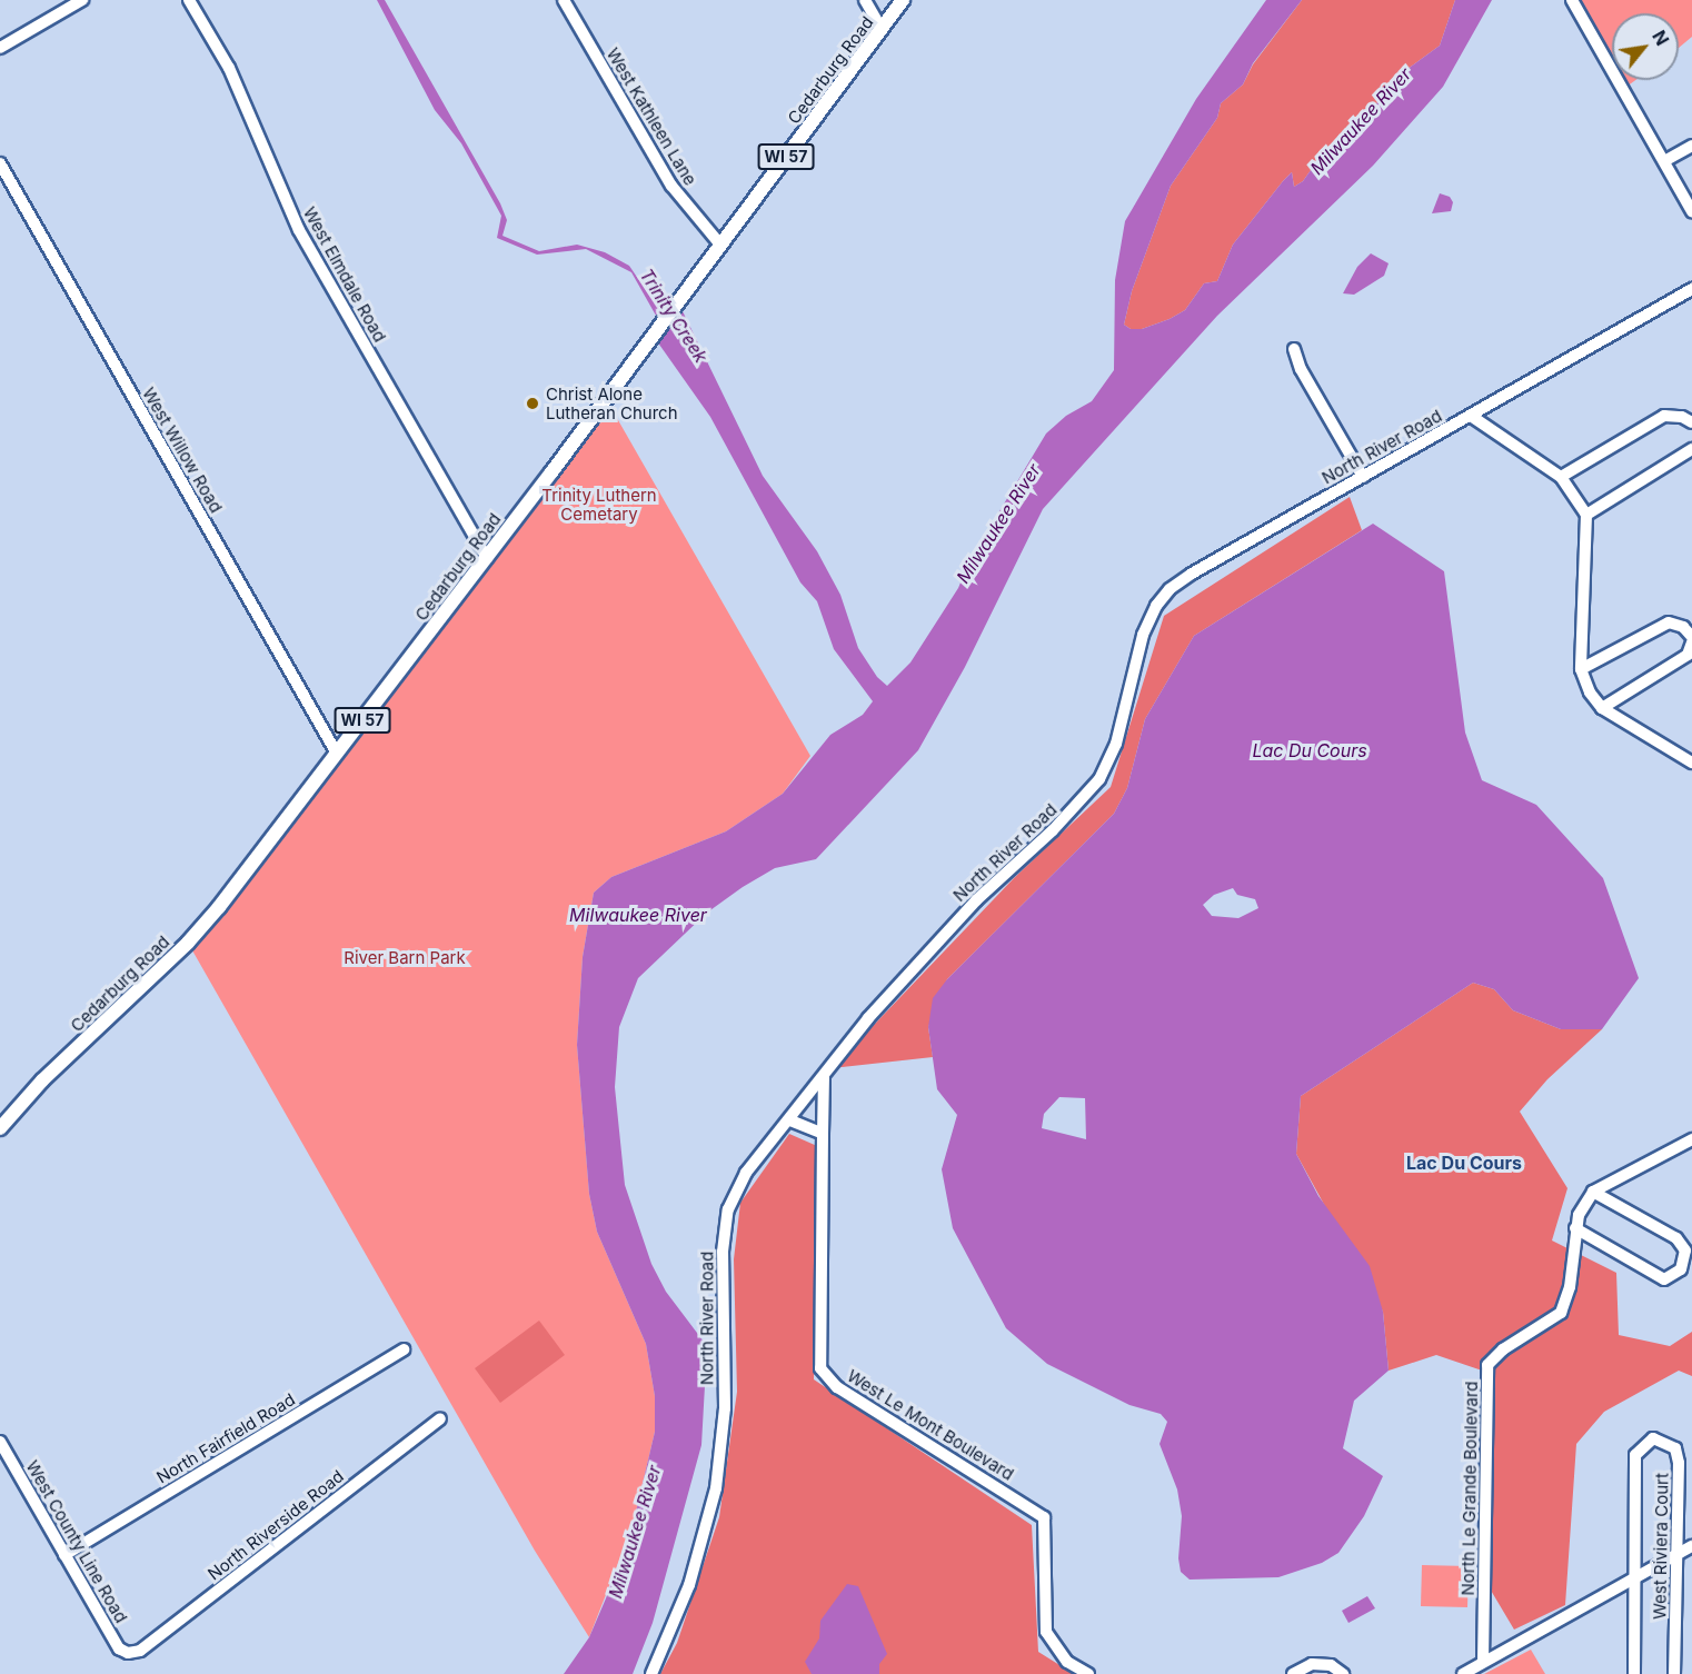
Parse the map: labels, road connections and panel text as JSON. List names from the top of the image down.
{
  "streets": {
    "main road": ["Cedarburg Road", "WI 57"],
    "street": [
      "West Kathleen Lane",
      "West Elmdale Road",
      "North River Road",
      "West Willow Road",
      "West Le Mont Boulevard",
      "North Fairfield Road",
      "North Le Grande Boulevard",
      "North Riverside Road",
      "West County Line Road",
      "West Riviera Court"
    ]
  },
  "crossings": [
    ["Cedarburg Road", "West Kathleen Lane"],
    ["Cedarburg Road", "West Elmdale Road"],
    ["Cedarburg Road", "West Willow Road"],
    ["North River Road", "West Le Mont Boulevard"],
    ["North Fairfield Road", "West County Line Road"],
    ["North Riverside Road", "West County Line Road"]
  ],
  "districts": ["Lac Du Cours"],
  "water": ["Milwaukee River", "Trinity Creek", "Lac Du Cours"],
  "parks": ["Trinity Luthern Cemetary", "River Barn Park"],
  "places": ["Christ Alone Lutheran Church"],
  "north": "top right"
}
